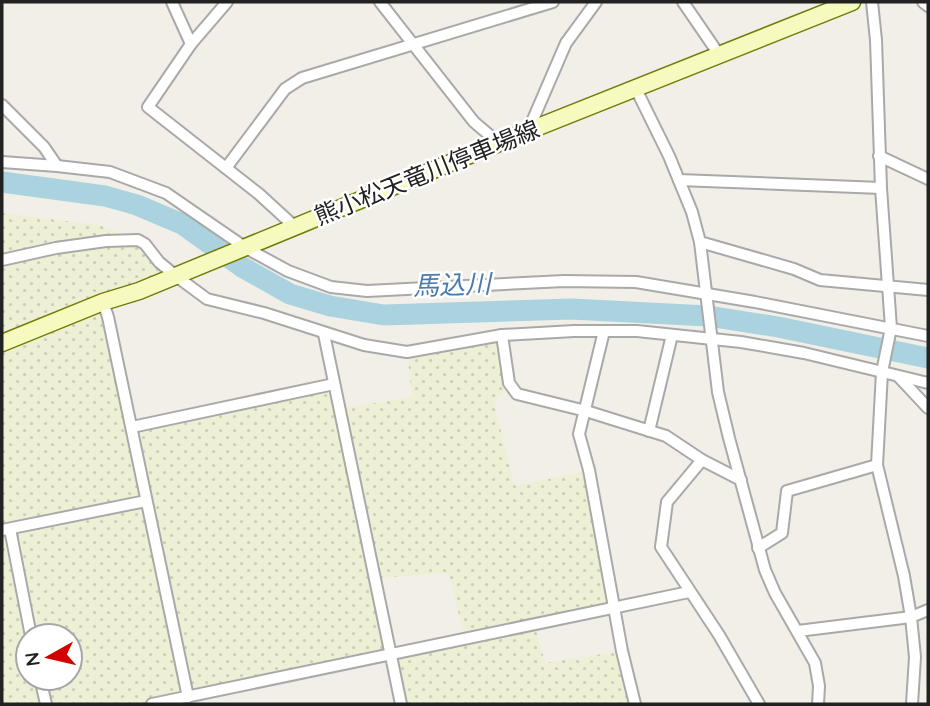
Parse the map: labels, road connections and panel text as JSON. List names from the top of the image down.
{
  "streets": {
    "main road": ["熊小松天竜川停車場線"]
  },
  "water": ["馬込川"],
  "north": "left"
}
